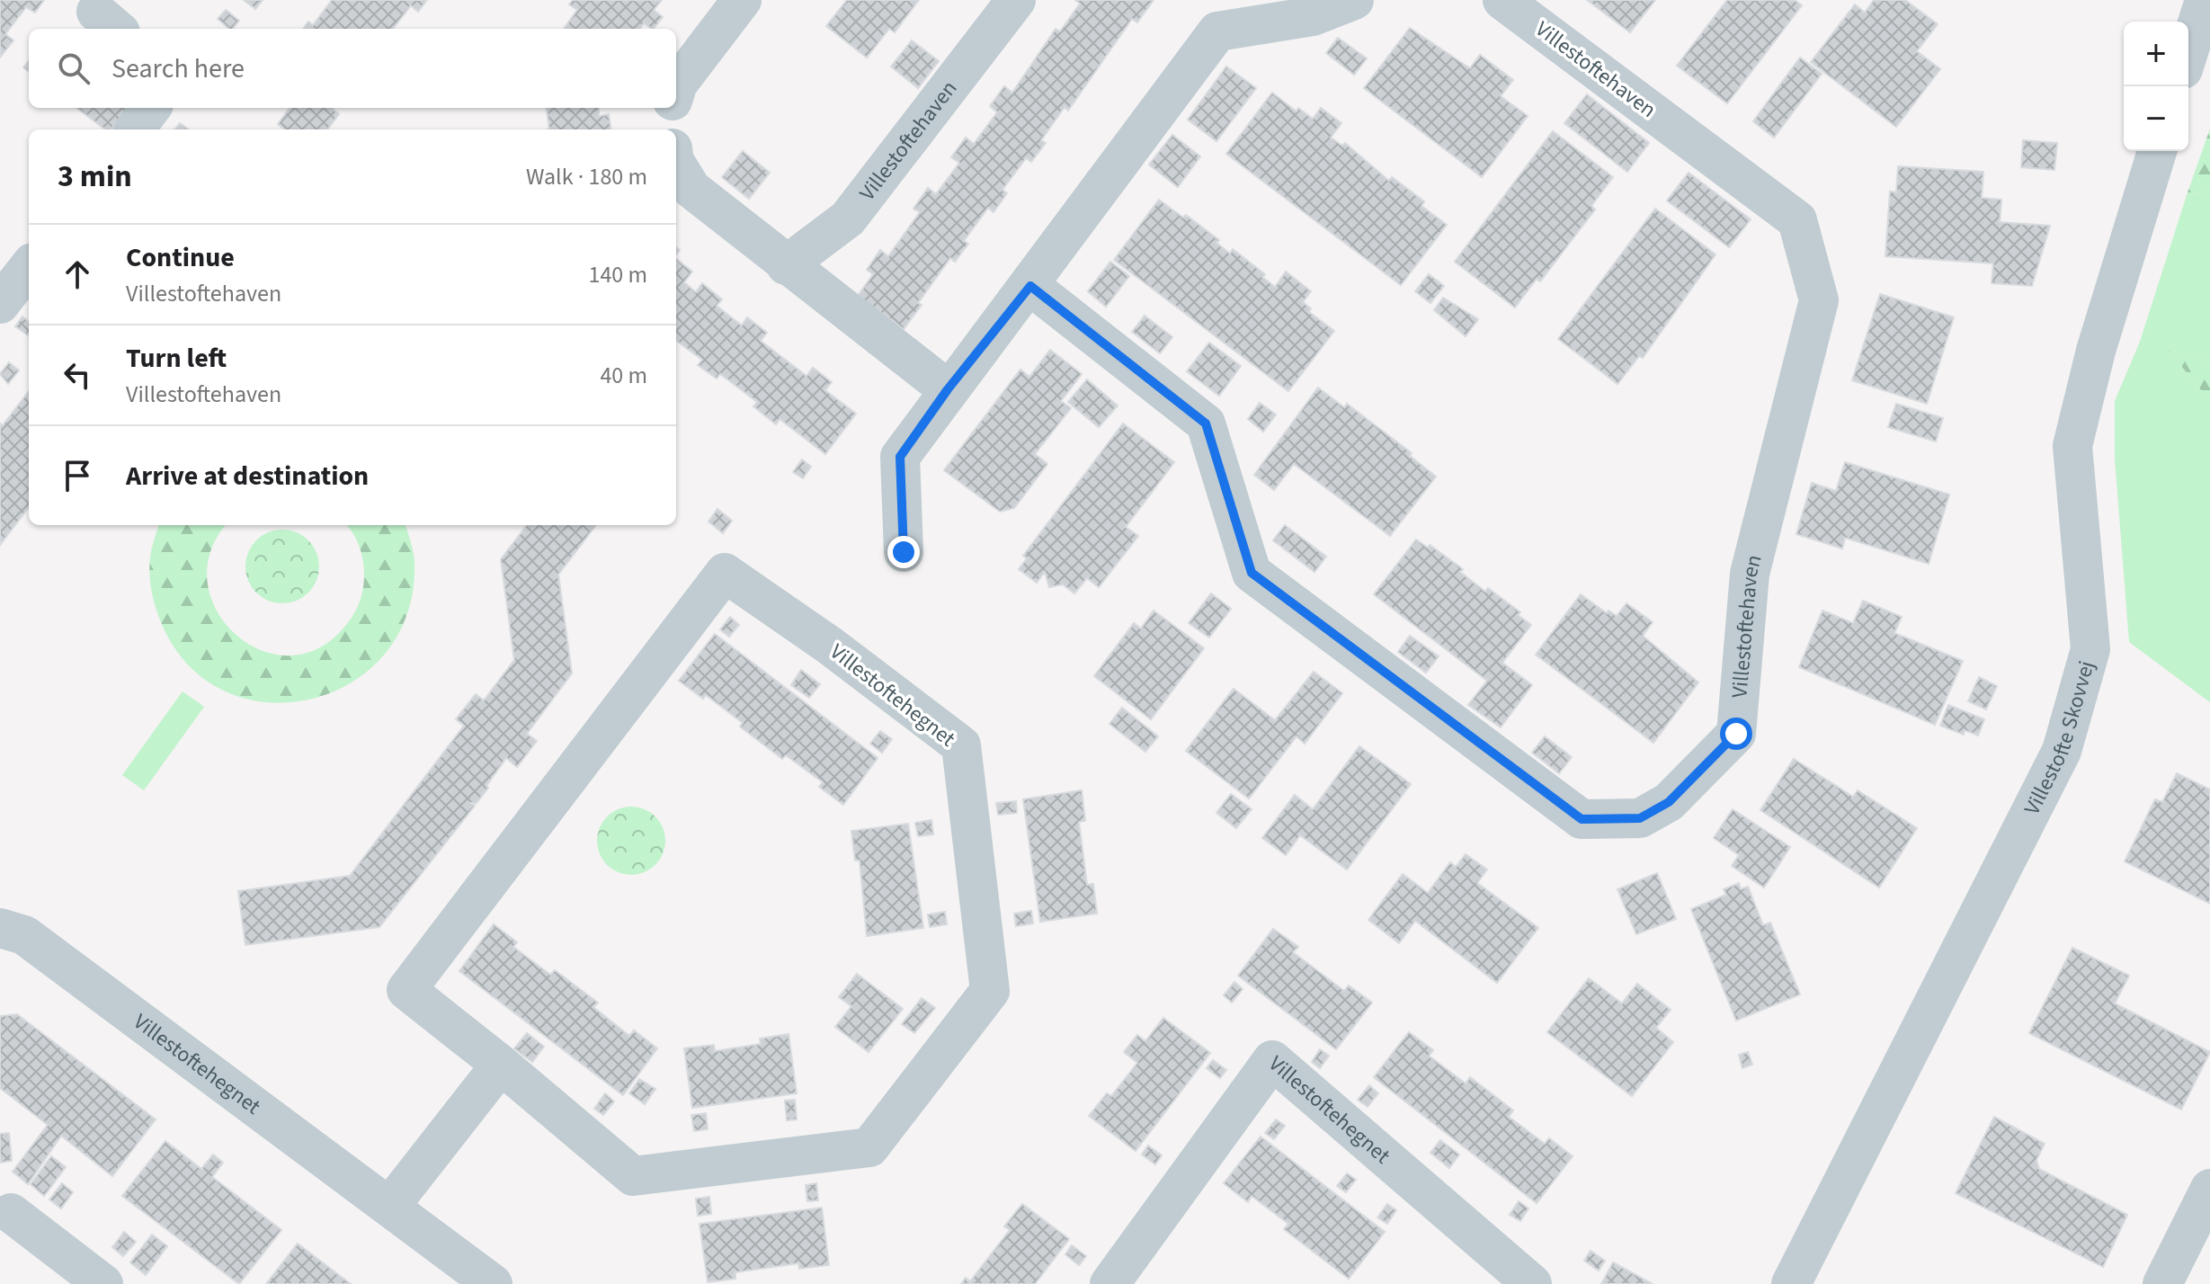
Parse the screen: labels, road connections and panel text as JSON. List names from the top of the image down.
{
  "streets": {
    "street": ["Villestoftehaven", "Villestoftehegnet", "Villestofte Skovvej"]
  },
  "page": {
    "map_buttons": ["+", "−"],
    "search": "Search here",
    "heading": ["3 min", "Walk · 180 m"],
    "list": [
      ["Continue", "Villestoftehaven", "140 m"],
      ["Turn left", "Villestoftehaven", "40 m"],
      "Arrive at destination"
    ]
  }
}
